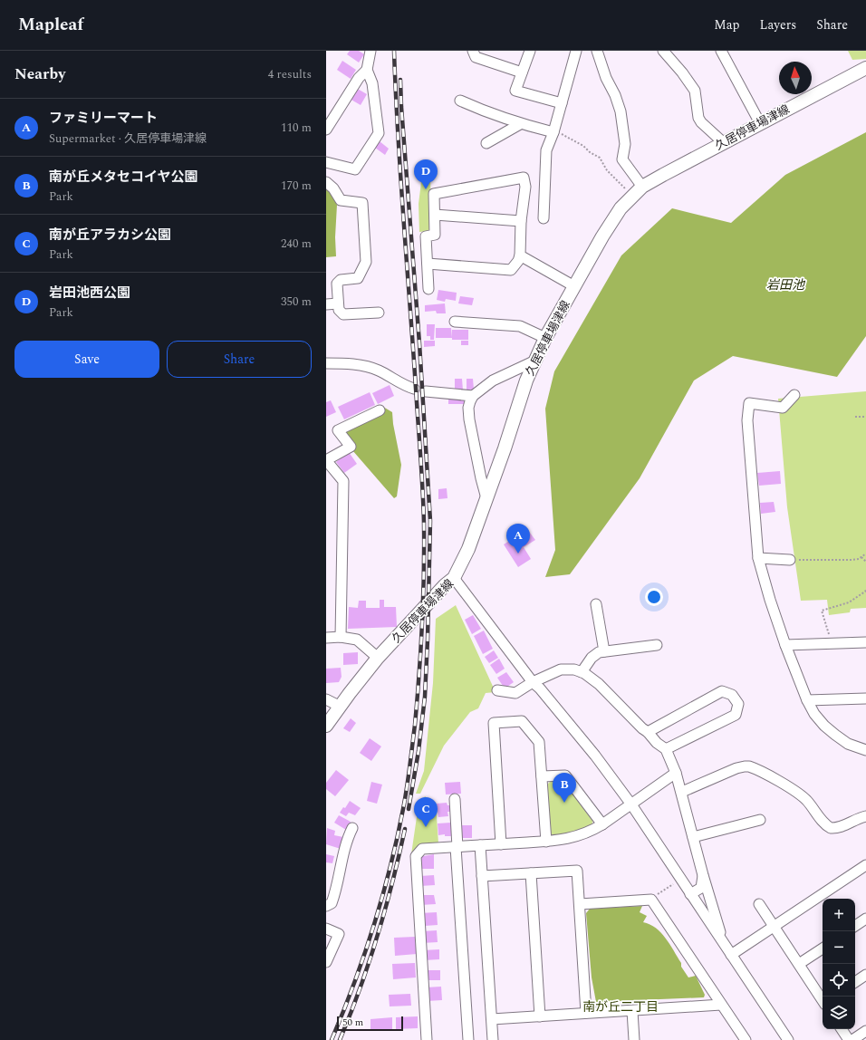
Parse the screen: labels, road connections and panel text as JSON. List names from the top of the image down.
{
  "streets": {
    "main road": ["久居停車場津線"]
  },
  "districts": ["南が丘二丁目"],
  "water": ["岩田池"],
  "scale_bar": "50 m",
  "north": "top",
  "page": {
    "header": "Mapleaf",
    "nav": ["Map", "Layers", "Share"],
    "heading": ["Nearby", "4 results"],
    "list": [
      {
        "mark": "A",
        "name": "ファミリーマート",
        "note": "Supermarket · 久居停車場津線",
        "value": "110 m"
      },
      {
        "mark": "B",
        "name": "南が丘メタセコイヤ公園",
        "note": "Park",
        "value": "170 m"
      },
      {
        "mark": "C",
        "name": "南が丘アラカシ公園",
        "note": "Park",
        "value": "240 m"
      },
      {
        "mark": "D",
        "name": "岩田池西公園",
        "note": "Park",
        "value": "350 m"
      }
    ],
    "pins": [
      "D",
      "A",
      "B",
      "C"
    ],
    "buttons": ["Save", "Share"],
    "map_buttons": ["+", "−"],
    "scale": "50 m"
  }
}
